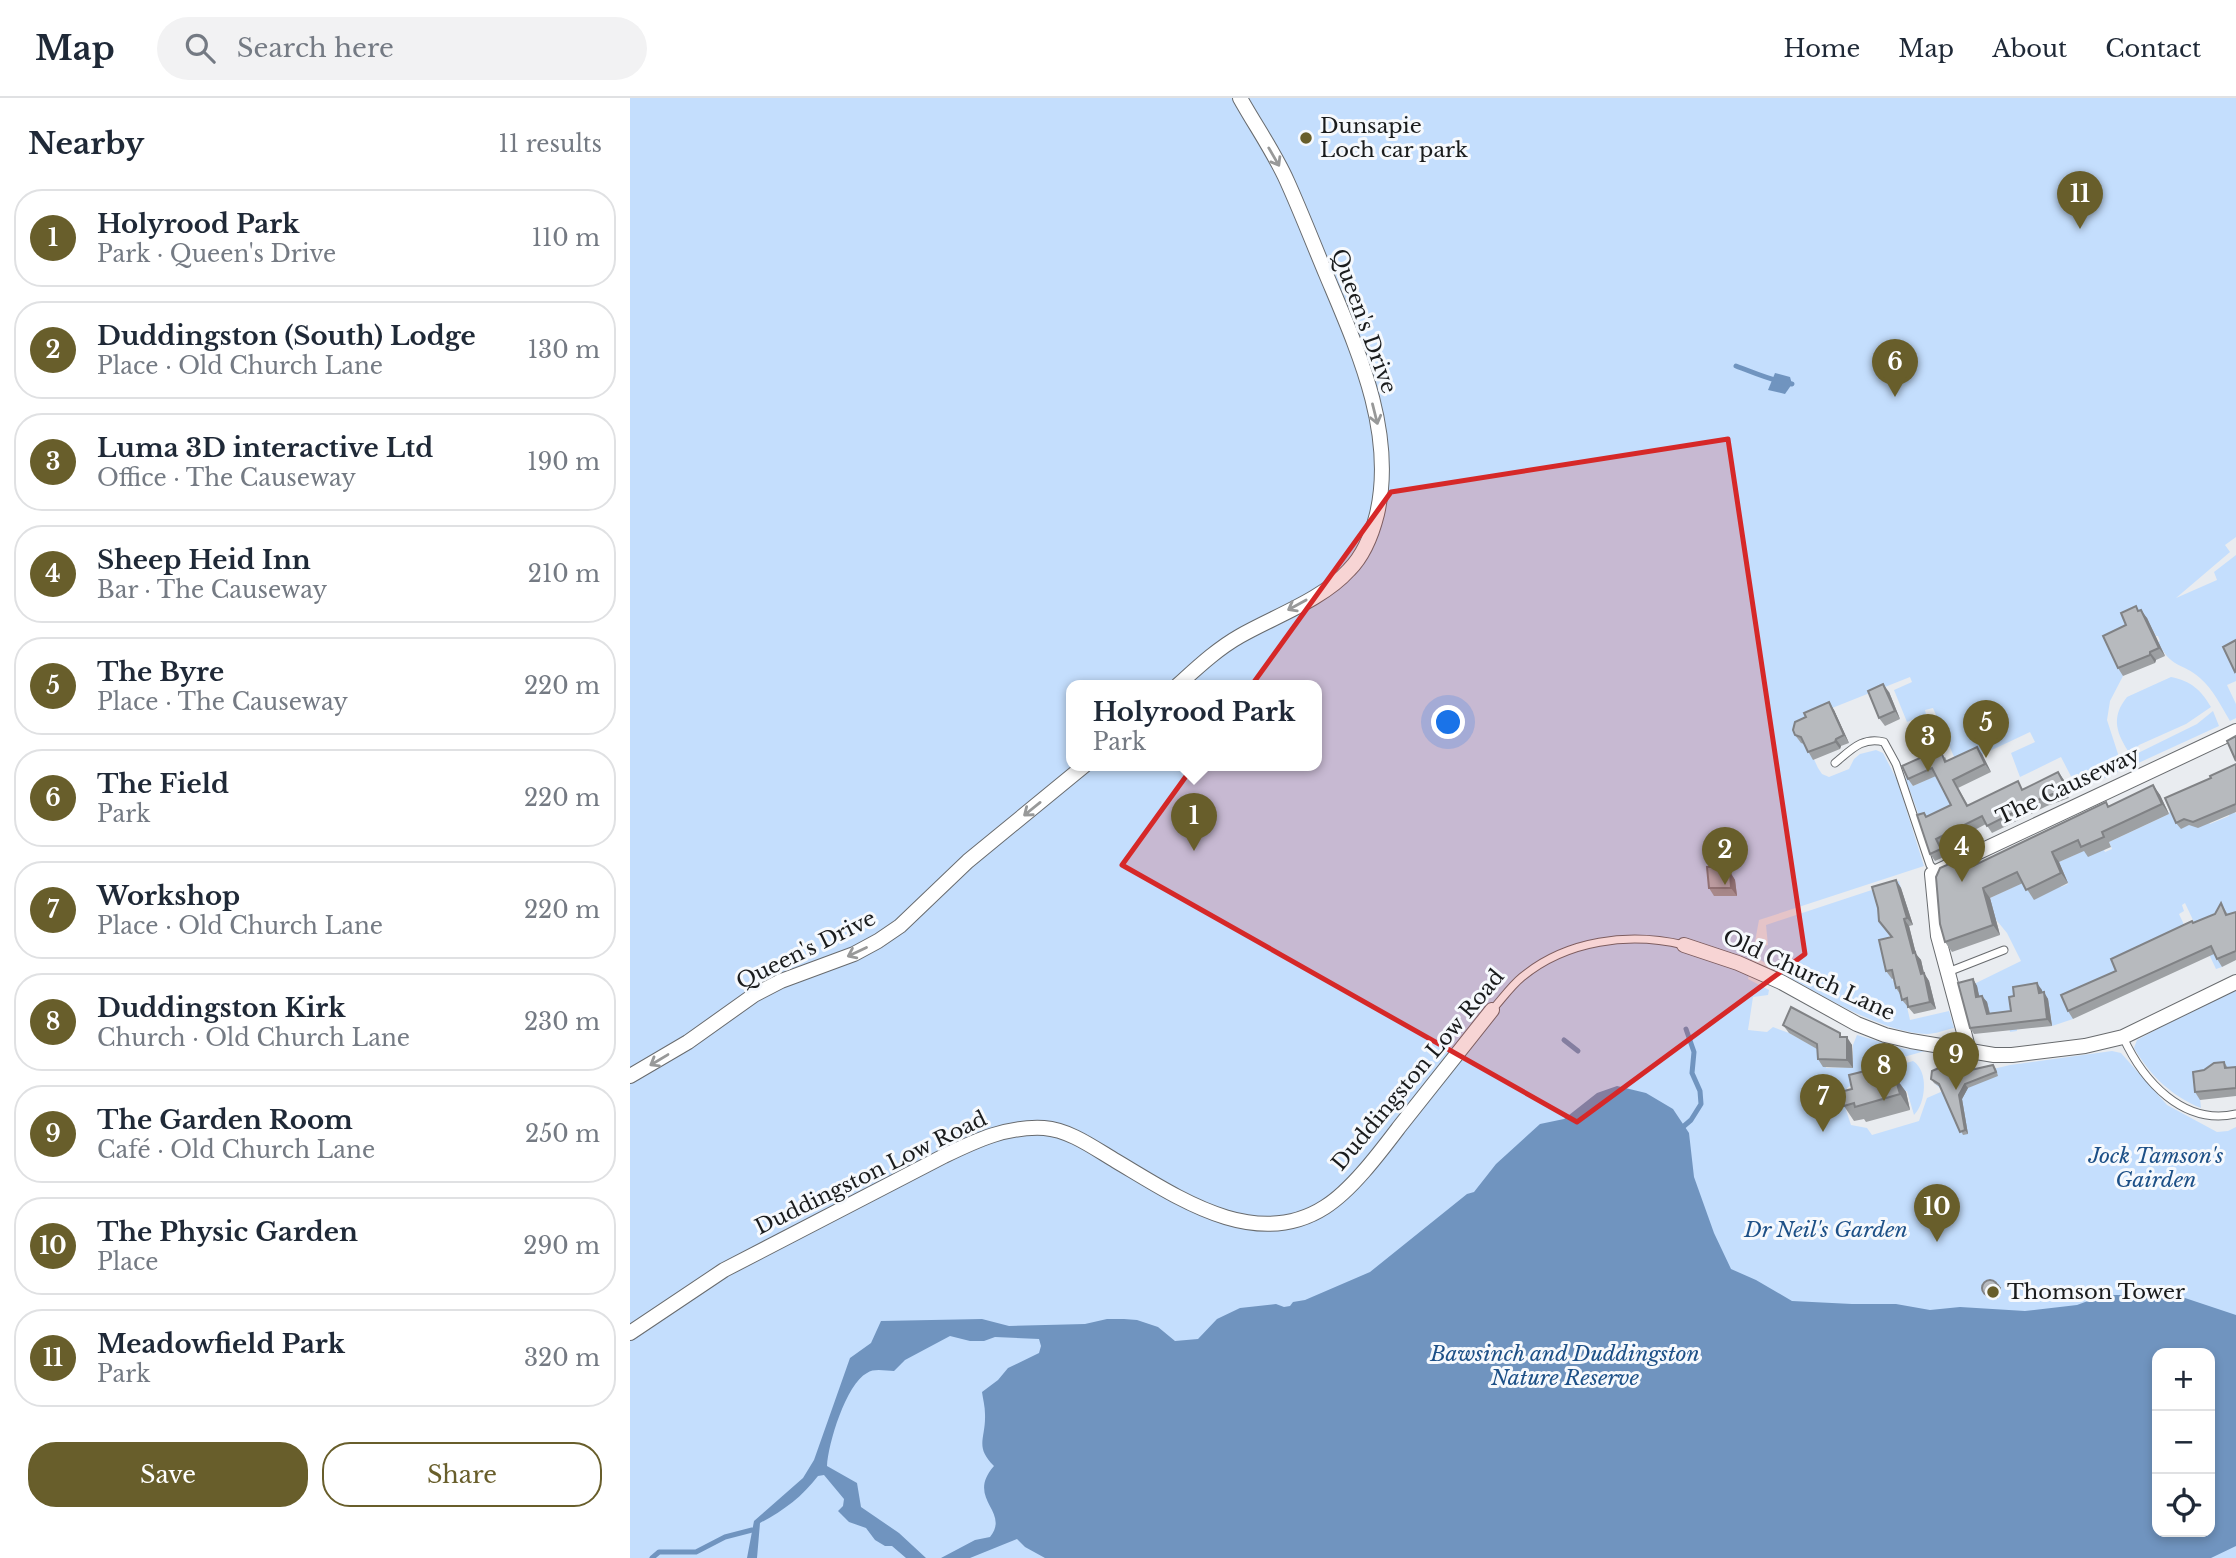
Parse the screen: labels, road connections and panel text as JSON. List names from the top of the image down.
{
  "streets": {
    "street": [
      "Queen's Drive",
      "The Causeway",
      "Old Church Lane",
      "Duddingston Low Road"
    ]
  },
  "crossings": [
    ["Old Church Lane", "Duddingston Low Road"]
  ],
  "one_way": ["Queen's Drive"],
  "parks": ["Jock Tamson's Gairden", "Dr Neil's Garden", "Bawsinch and Duddingston Nature Reserve"],
  "places": ["Dunsapie Loch car park", "Thomson Tower"],
  "page": {
    "header": "Map",
    "search": "Search here",
    "nav": [
      "Home",
      "Map",
      "About",
      "Contact"
    ],
    "heading": ["Nearby", "11 results"],
    "pins": [
      "11",
      "6",
      "5",
      "3",
      "1",
      "4",
      "2",
      "9",
      "8",
      "7",
      "10"
    ],
    "list": [
      {
        "mark": "1",
        "name": "Holyrood Park",
        "note": "Park · Queen's Drive",
        "value": "110 m"
      },
      {
        "mark": "2",
        "name": "Duddingston (South) Lodge",
        "note": "Place · Old Church Lane",
        "value": "130 m"
      },
      {
        "mark": "3",
        "name": "Luma 3D interactive Ltd",
        "note": "Office · The Causeway",
        "value": "190 m"
      },
      {
        "mark": "4",
        "name": "Sheep Heid Inn",
        "note": "Bar · The Causeway",
        "value": "210 m"
      },
      {
        "mark": "5",
        "name": "The Byre",
        "note": "Place · The Causeway",
        "value": "220 m"
      },
      {
        "mark": "6",
        "name": "The Field",
        "note": "Park",
        "value": "220 m"
      },
      {
        "mark": "7",
        "name": "Workshop",
        "note": "Place · Old Church Lane",
        "value": "220 m"
      },
      {
        "mark": "8",
        "name": "Duddingston Kirk",
        "note": "Church · Old Church Lane",
        "value": "230 m"
      },
      {
        "mark": "9",
        "name": "The Garden Room",
        "note": "Café · Old Church Lane",
        "value": "250 m"
      },
      {
        "mark": "10",
        "name": "The Physic Garden",
        "note": "Place",
        "value": "290 m"
      },
      {
        "mark": "11",
        "name": "Meadowfield Park",
        "note": "Park",
        "value": "320 m"
      }
    ],
    "popup": ["Holyrood Park", "Park"],
    "map_buttons": ["+", "−"],
    "buttons": ["Save", "Share"]
  }
}
